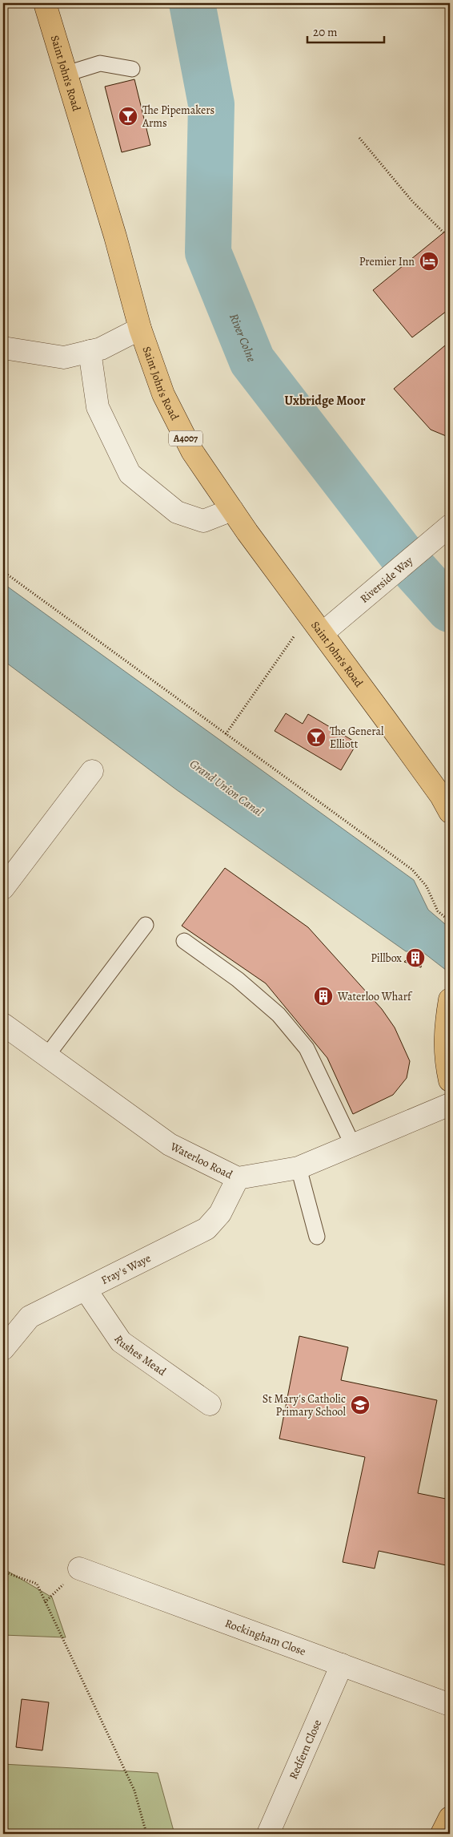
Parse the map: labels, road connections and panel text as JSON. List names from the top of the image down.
{
  "streets": {
    "main road": ["Saint John's Road", "A4007"],
    "street": [
      "Riverside Way",
      "Waterloo Road",
      "Fray's Waye",
      "Rushes Mead",
      "Rockingham Close",
      "Redfern Close"
    ]
  },
  "crossings": [
    ["Saint John's Road", "Riverside Way"],
    ["Waterloo Road", "Fray's Waye"],
    ["Fray's Waye", "Rushes Mead"],
    ["Rockingham Close", "Redfern Close"]
  ],
  "districts": ["Uxbridge Moor"],
  "water": ["River Colne", "Grand Union Canal"],
  "places": {
    "bar": ["The Pipemakers Arms", "The General Elliott"],
    "hotel": ["Premier Inn"],
    "building": ["Pillbox", "Waterloo Wharf"],
    "school or university": ["St Mary's Catholic Primary School"]
  },
  "scale_bar": "20 m"
}
